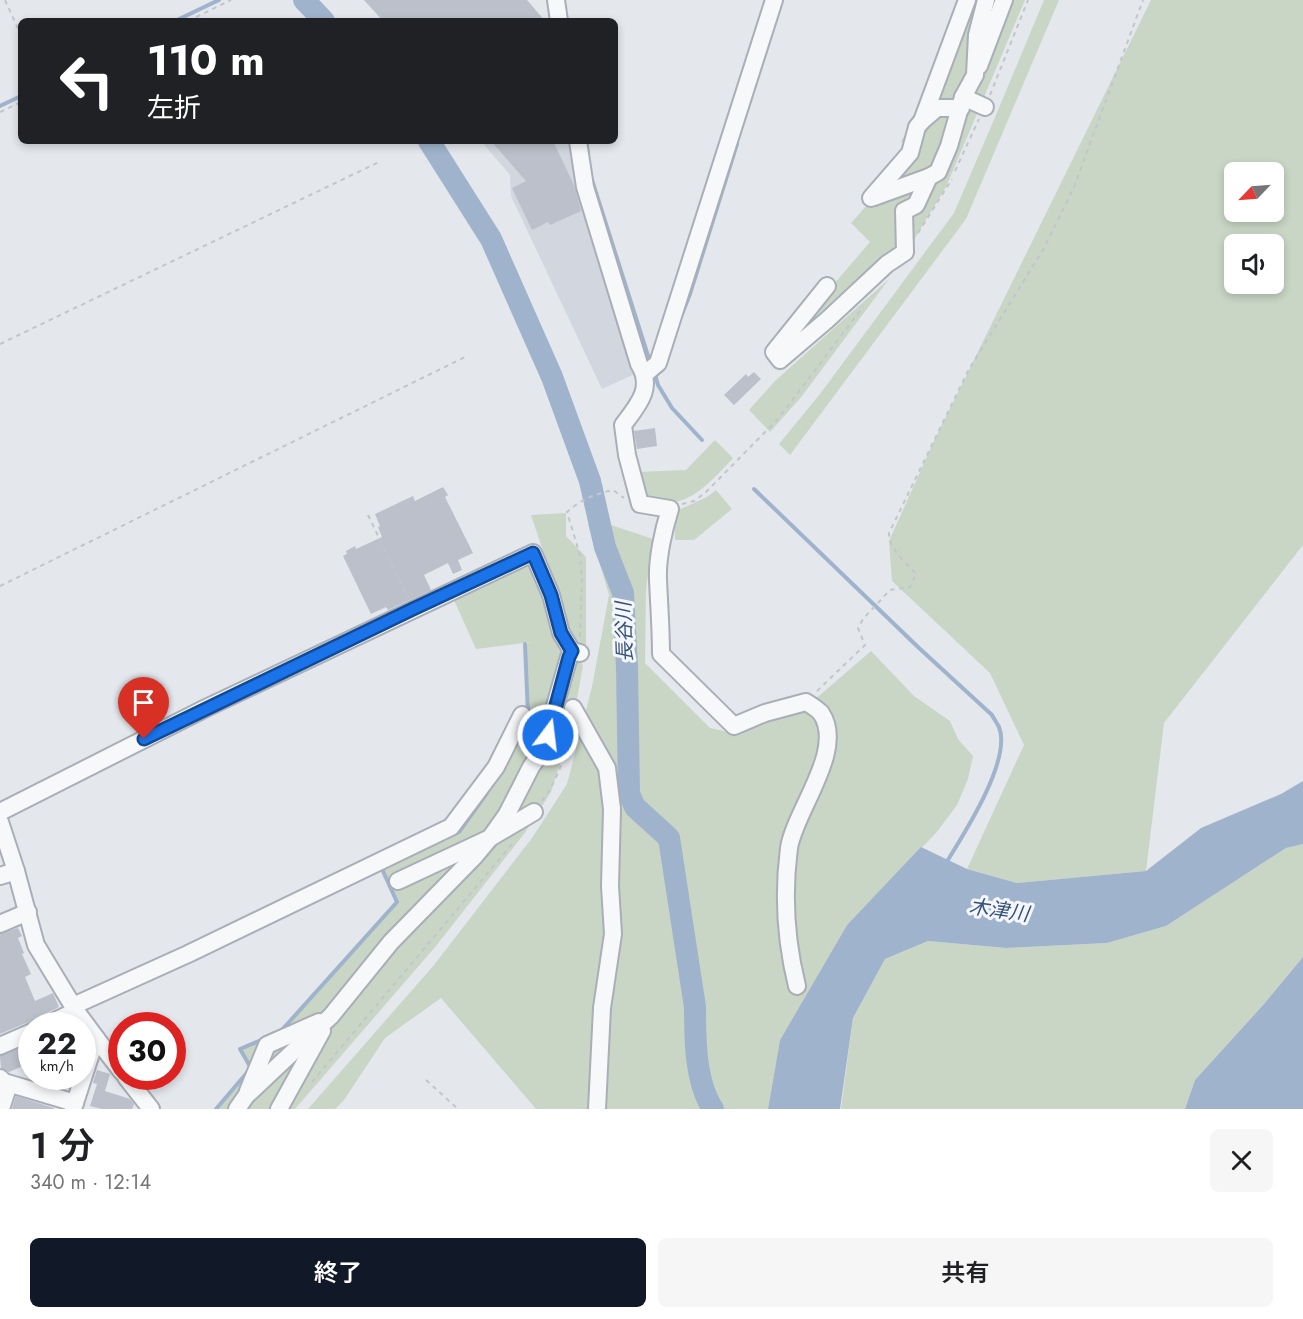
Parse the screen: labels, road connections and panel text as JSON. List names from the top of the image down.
{
  "water": ["長谷川", "木津川"],
  "north": "bottom left",
  "page": {
    "turn": ["110 m", "左折"],
    "speed": "22 km/h",
    "limit": "30",
    "heading": ["1 分", "340 m · 12:14"],
    "buttons": ["終了", "共有"]
  }
}
